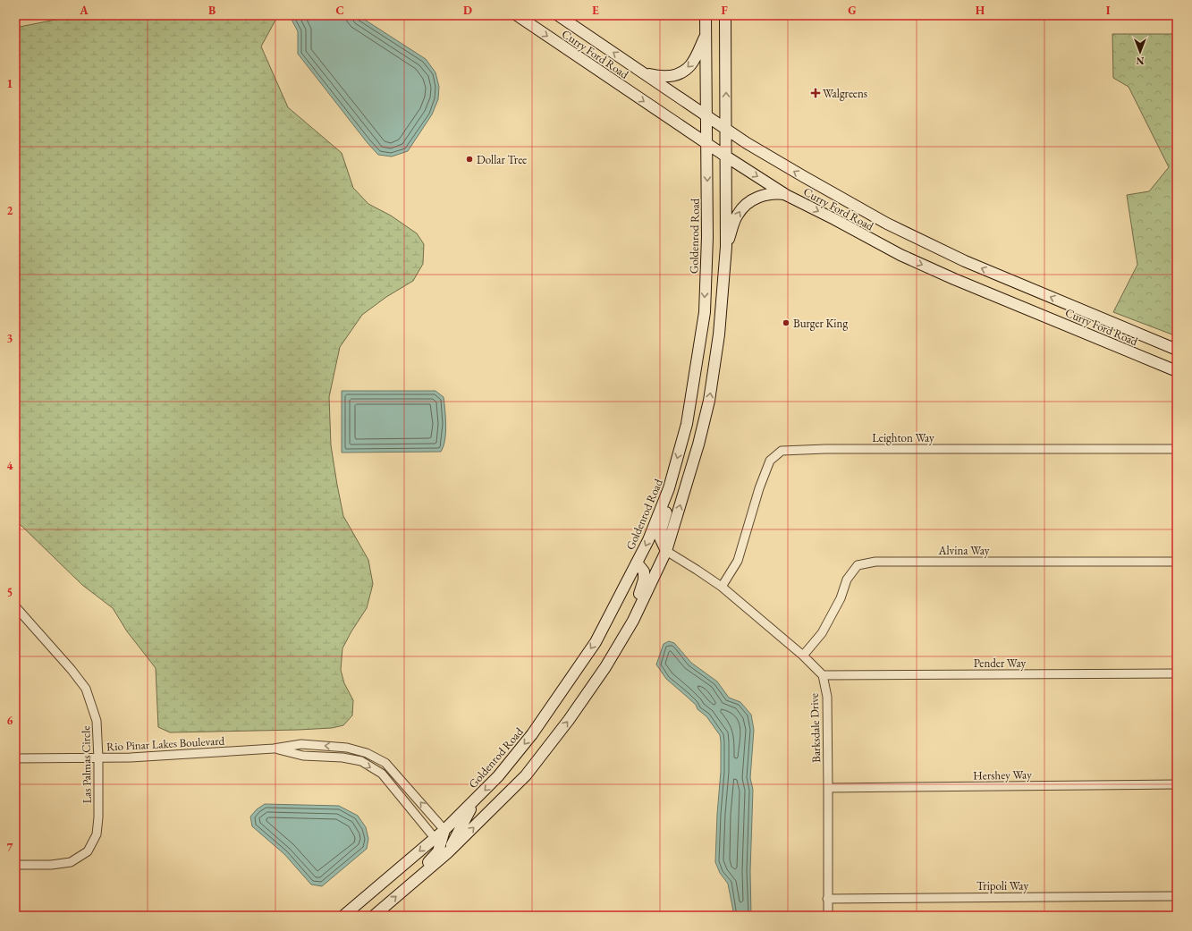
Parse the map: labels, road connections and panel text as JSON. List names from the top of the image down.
{
  "streets": {
    "main road": ["Curry Ford Road", "Goldenrod Road"],
    "street": [
      "Leighton Way",
      "Alvina Way",
      "Pender Way",
      "Barksdale Drive",
      "Rio Pinar Lakes Boulevard",
      "Las Palmas Circle",
      "Hershey Way",
      "Tripoli Way"
    ]
  },
  "crossings": [
    ["Curry Ford Road", "Goldenrod Road"],
    ["Goldenrod Road", "Rio Pinar Lakes Boulevard"],
    ["Pender Way", "Barksdale Drive"],
    ["Barksdale Drive", "Hershey Way"],
    ["Barksdale Drive", "Tripoli Way"],
    ["Rio Pinar Lakes Boulevard", "Las Palmas Circle"]
  ],
  "places": {
    "health": ["Walgreens"],
    "other": ["Dollar Tree", "Burger King"]
  },
  "north": "bottom",
  "grid": {
    "columns": [
      "A",
      "B",
      "C",
      "D",
      "E",
      "F",
      "G",
      "H",
      "I"
    ],
    "rows": [
      "1",
      "2",
      "3",
      "4",
      "5",
      "6",
      "7"
    ]
  }
}
